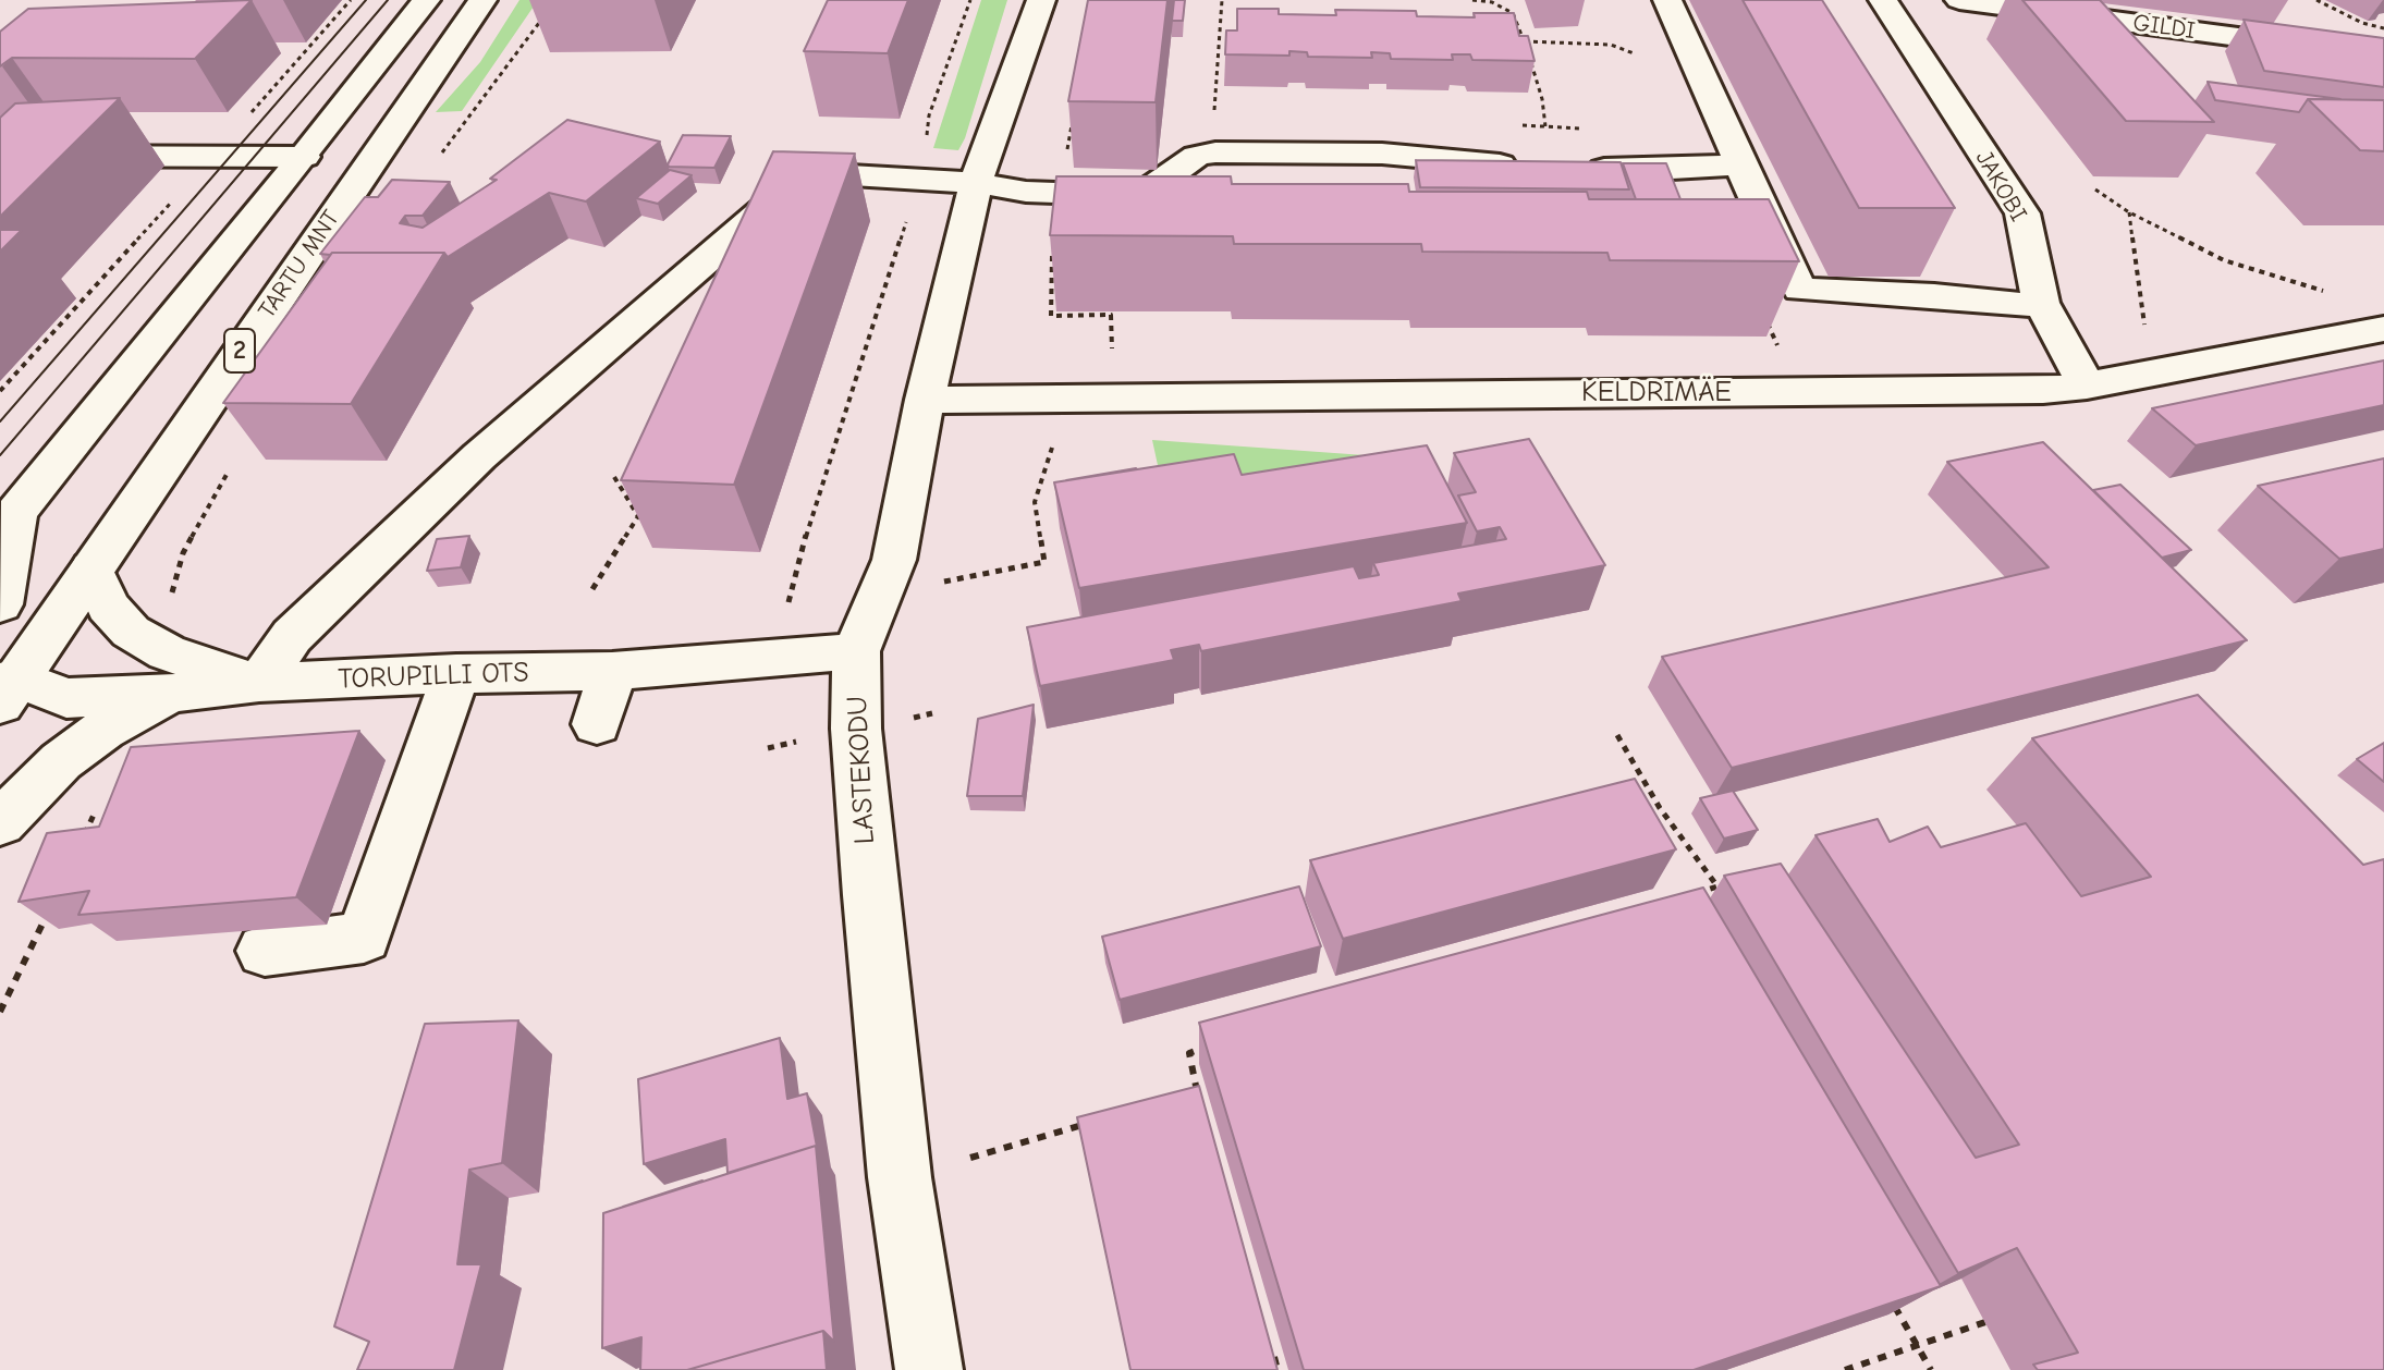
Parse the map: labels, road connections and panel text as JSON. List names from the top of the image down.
{
  "streets": {
    "street": [
      "GILDI",
      "JAKOBI",
      "TARTU MNT",
      "2",
      "KELDRIMÄE",
      "TORUPILLI OTS",
      "LASTEKODU"
    ]
  },
  "crossings": [
    ["JAKOBI", "KELDRIMÄE"],
    ["TARTU MNT", "TORUPILLI OTS"],
    ["KELDRIMÄE", "LASTEKODU"],
    ["TORUPILLI OTS", "LASTEKODU"]
  ]
}
